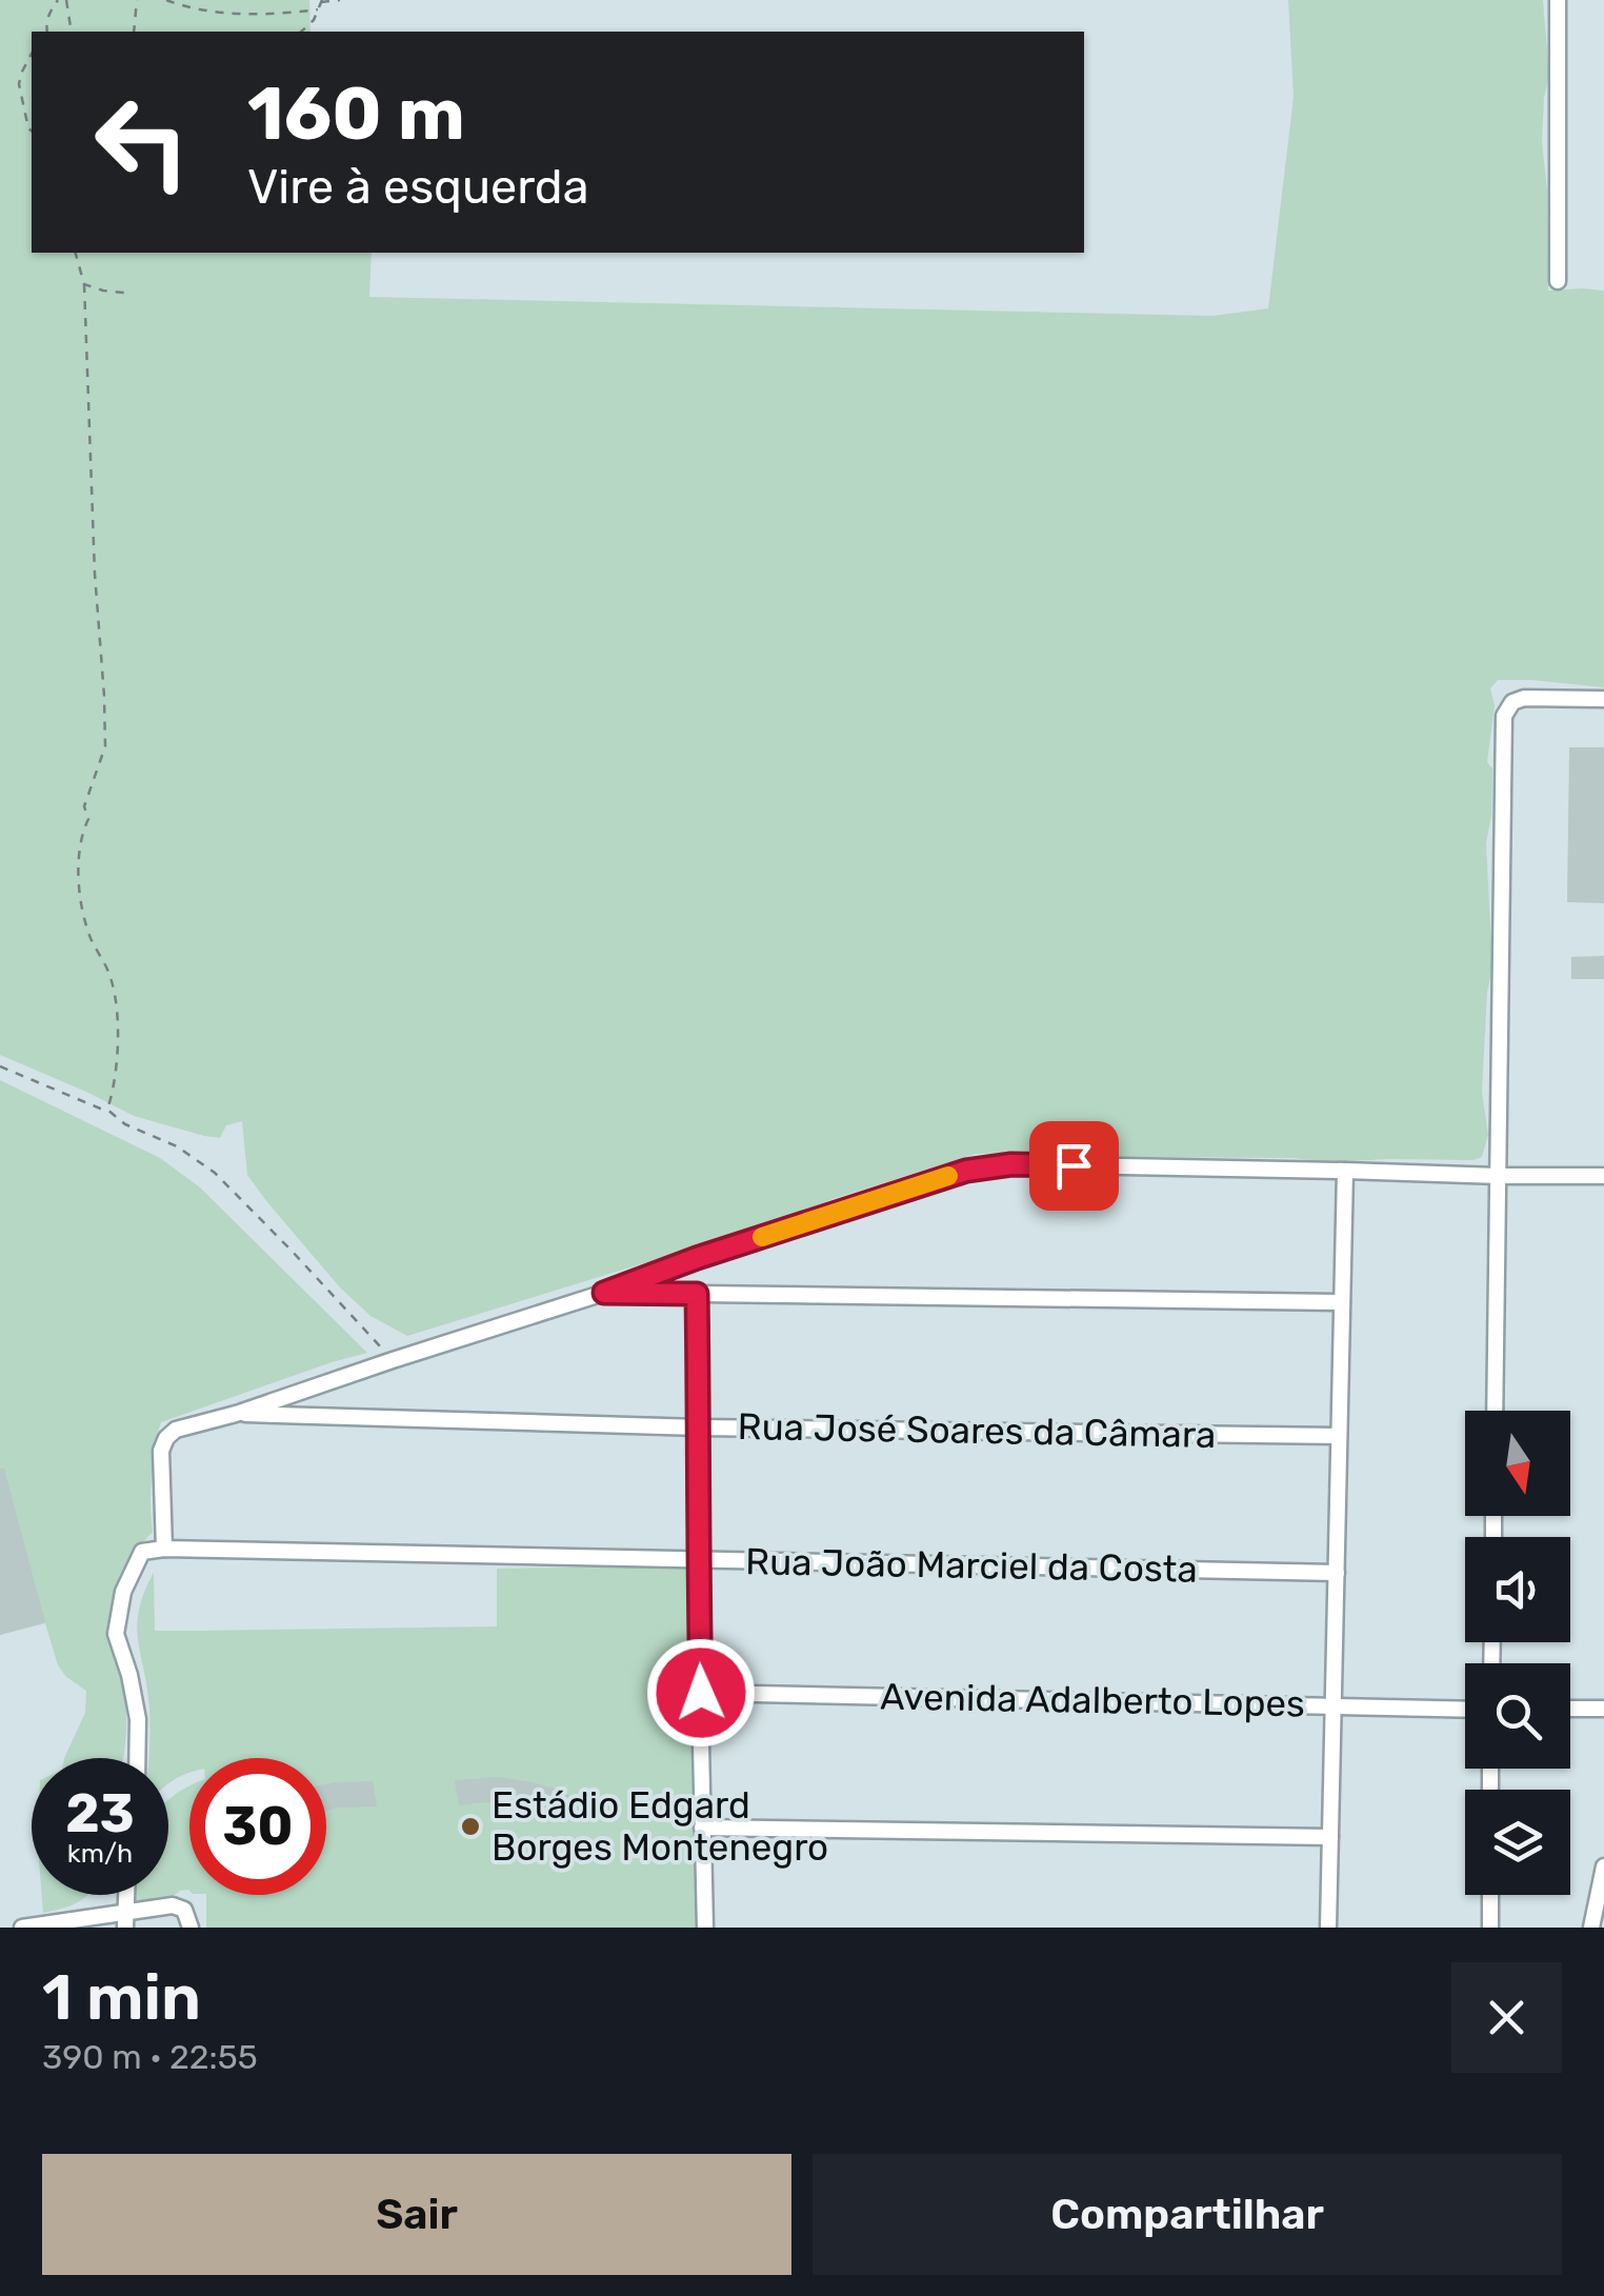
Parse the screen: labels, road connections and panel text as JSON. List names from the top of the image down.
{
  "streets": {
    "street": ["Rua José Soares da Câmara", "Rua João Marciel da Costa", "Avenida Adalberto Lopes"]
  },
  "places": ["Estádio Edgard Borges Montenegro"],
  "north": "bottom",
  "page": {
    "turn": ["160 m", "Vire à esquerda"],
    "speed": "23 km/h",
    "limit": "30",
    "heading": ["1 min", "390 m · 22:55"],
    "buttons": ["Sair", "Compartilhar"]
  }
}
